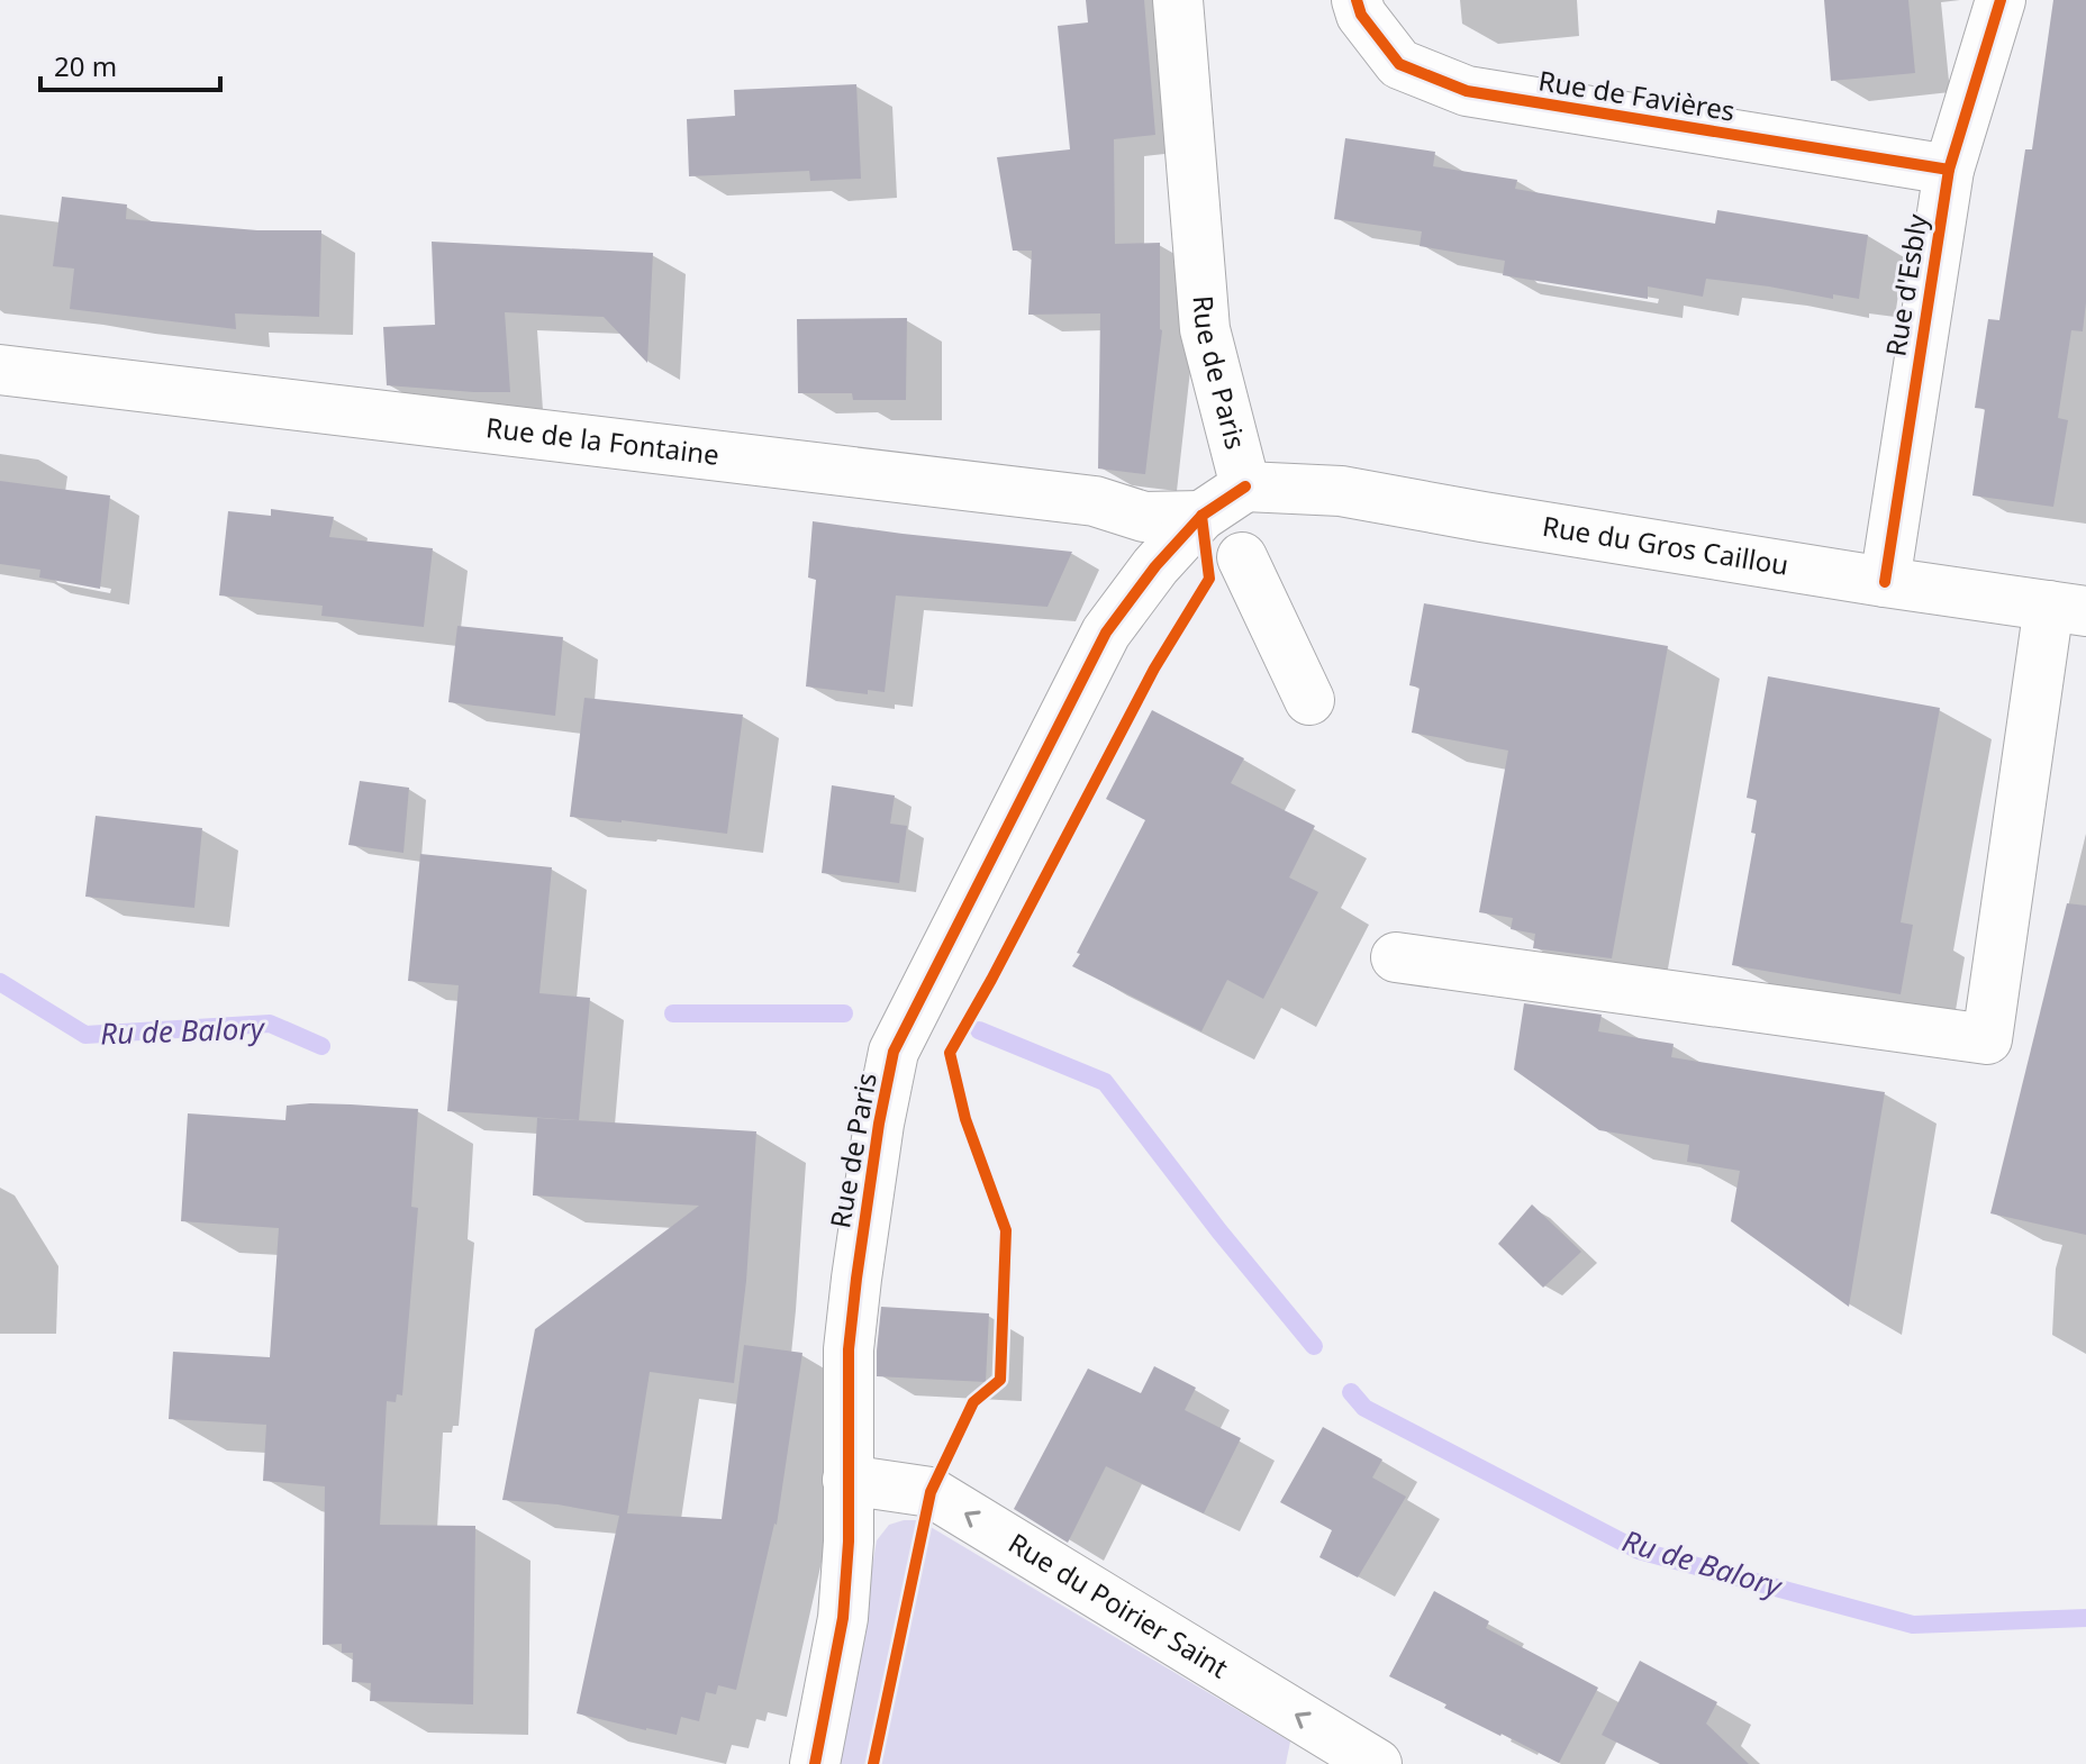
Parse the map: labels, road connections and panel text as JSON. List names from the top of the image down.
{
  "streets": {
    "street": [
      "Rue de Favières",
      "Rue d'Esbly",
      "Rue de Paris",
      "Rue de la Fontaine",
      "Rue du Gros Caillou",
      "Rue du Poirier Saint"
    ]
  },
  "crossings": [
    ["Rue de Favières", "Rue d'Esbly"],
    ["Rue d'Esbly", "Rue du Gros Caillou"],
    ["Rue de Paris", "Rue de la Fontaine"],
    ["Rue de Paris", "Rue du Gros Caillou"],
    ["Rue de Paris", "Rue du Poirier Saint"]
  ],
  "one_way": ["Rue du Poirier Saint"],
  "water": ["Ru de Balory"],
  "scale_bar": "20 m"
}
